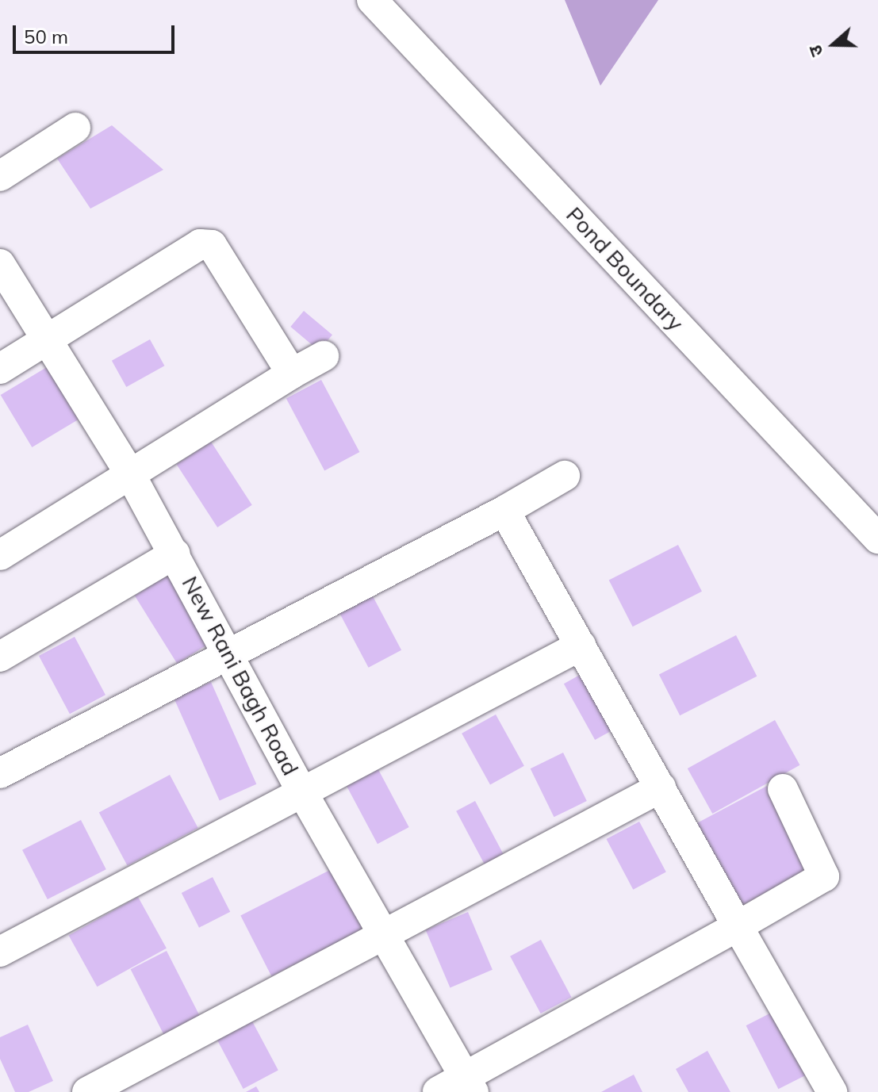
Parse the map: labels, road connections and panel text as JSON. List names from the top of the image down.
{
  "streets": {
    "street": ["Pond Boundary", "New Rani Bagh Road"]
  },
  "scale_bar": "50 m",
  "north": "left"
}
